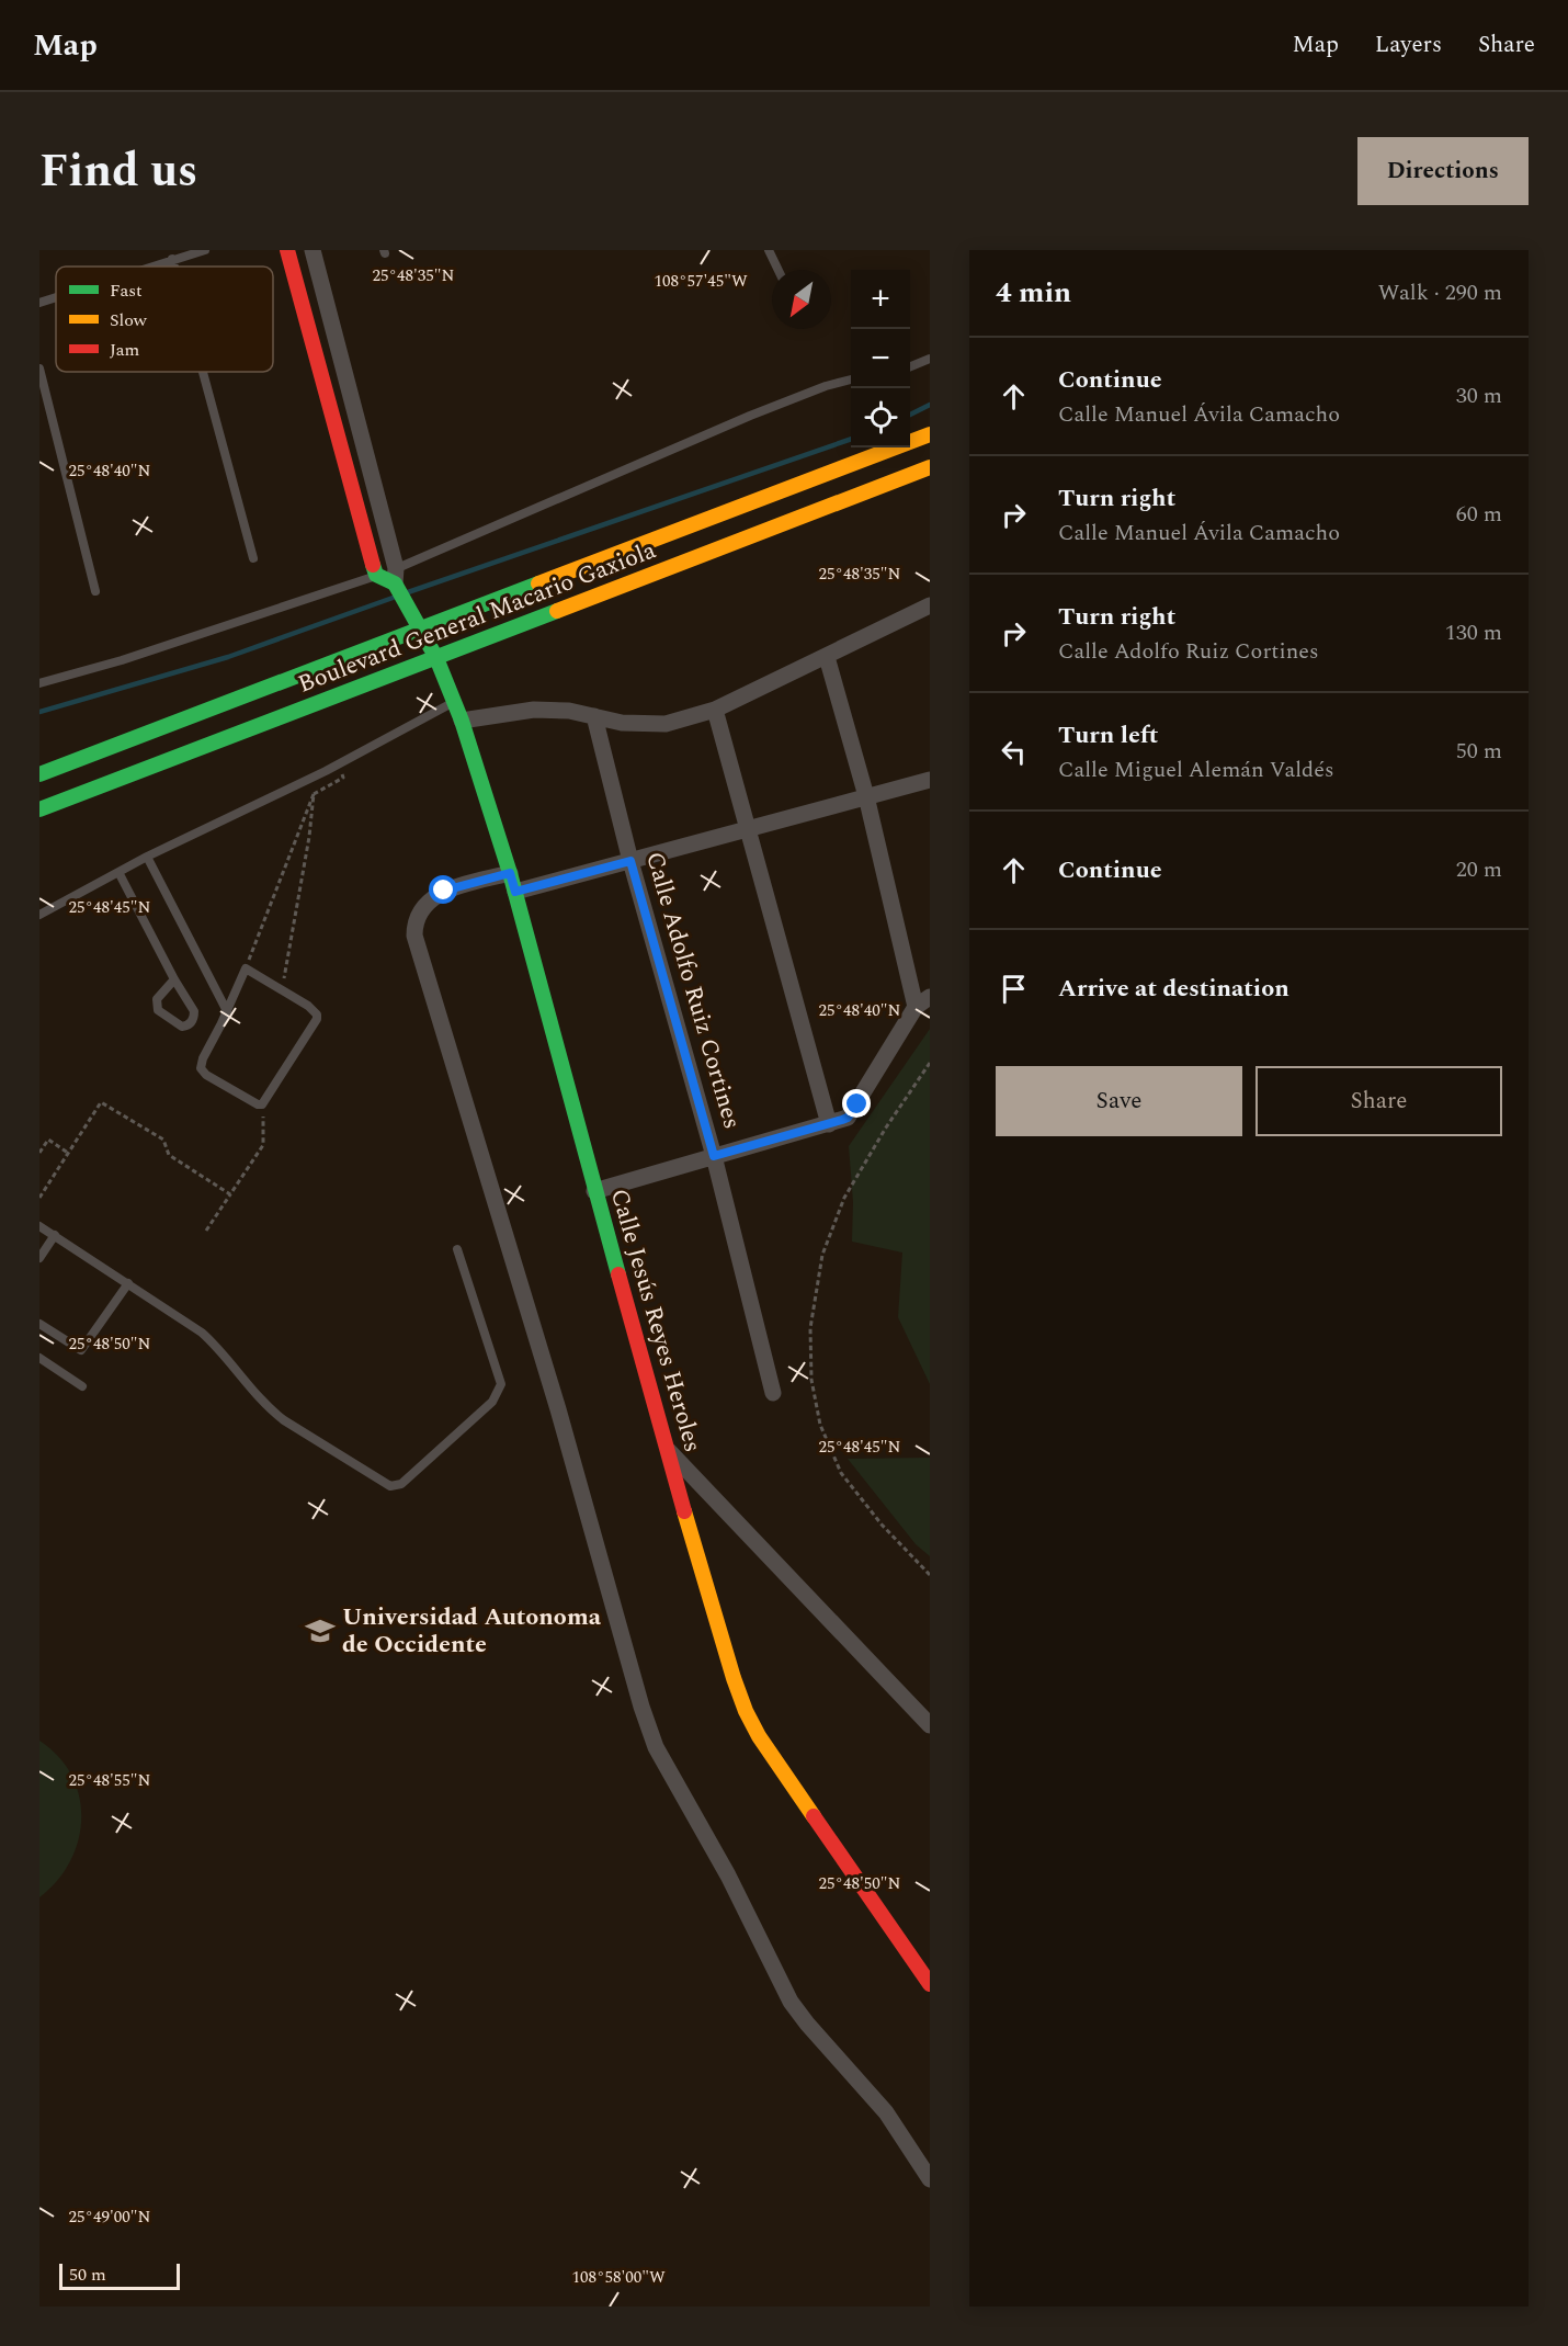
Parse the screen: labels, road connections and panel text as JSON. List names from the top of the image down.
{
  "streets": {
    "main road": ["Boulevard General Macario Gaxiola", "Calle Jesús Reyes Heroles"],
    "street": ["Calle Adolfo Ruiz Cortines"]
  },
  "crossings": [
    ["Boulevard General Macario Gaxiola", "Calle Jesús Reyes Heroles"]
  ],
  "places": {
    "school or university": ["Universidad Autonoma de Occidente"]
  },
  "legend": ["Fast", "Slow", "Jam"],
  "scale_bar": "50 m",
  "north": "bottom left",
  "page": {
    "header": "Map",
    "nav": ["Map", "Layers", "Share"],
    "title": "Find us",
    "buttons": [
      "Directions",
      ["Save", "Share"]
    ],
    "heading": ["4 min", "Walk · 290 m"],
    "map_buttons": ["+", "−"],
    "list": [
      ["Continue", "Calle Manuel Ávila Camacho", "30 m"],
      ["Turn right", "Calle Manuel Ávila Camacho", "60 m"],
      ["Turn right", "Calle Adolfo Ruiz Cortines", "130 m"],
      ["Turn left", "Calle Miguel Alemán Valdés", "50 m"],
      ["Continue", "20 m"],
      "Arrive at destination"
    ],
    "scale": "50 m"
  },
  "coordinates": [
    "25°48'35\"N",
    "108°57'45\"W",
    "25°48'40\"N",
    "25°48'45\"N",
    "25°48'50\"N",
    "25°48'55\"N",
    "25°49'00\"N",
    "108°58'00\"W"
  ]
}
